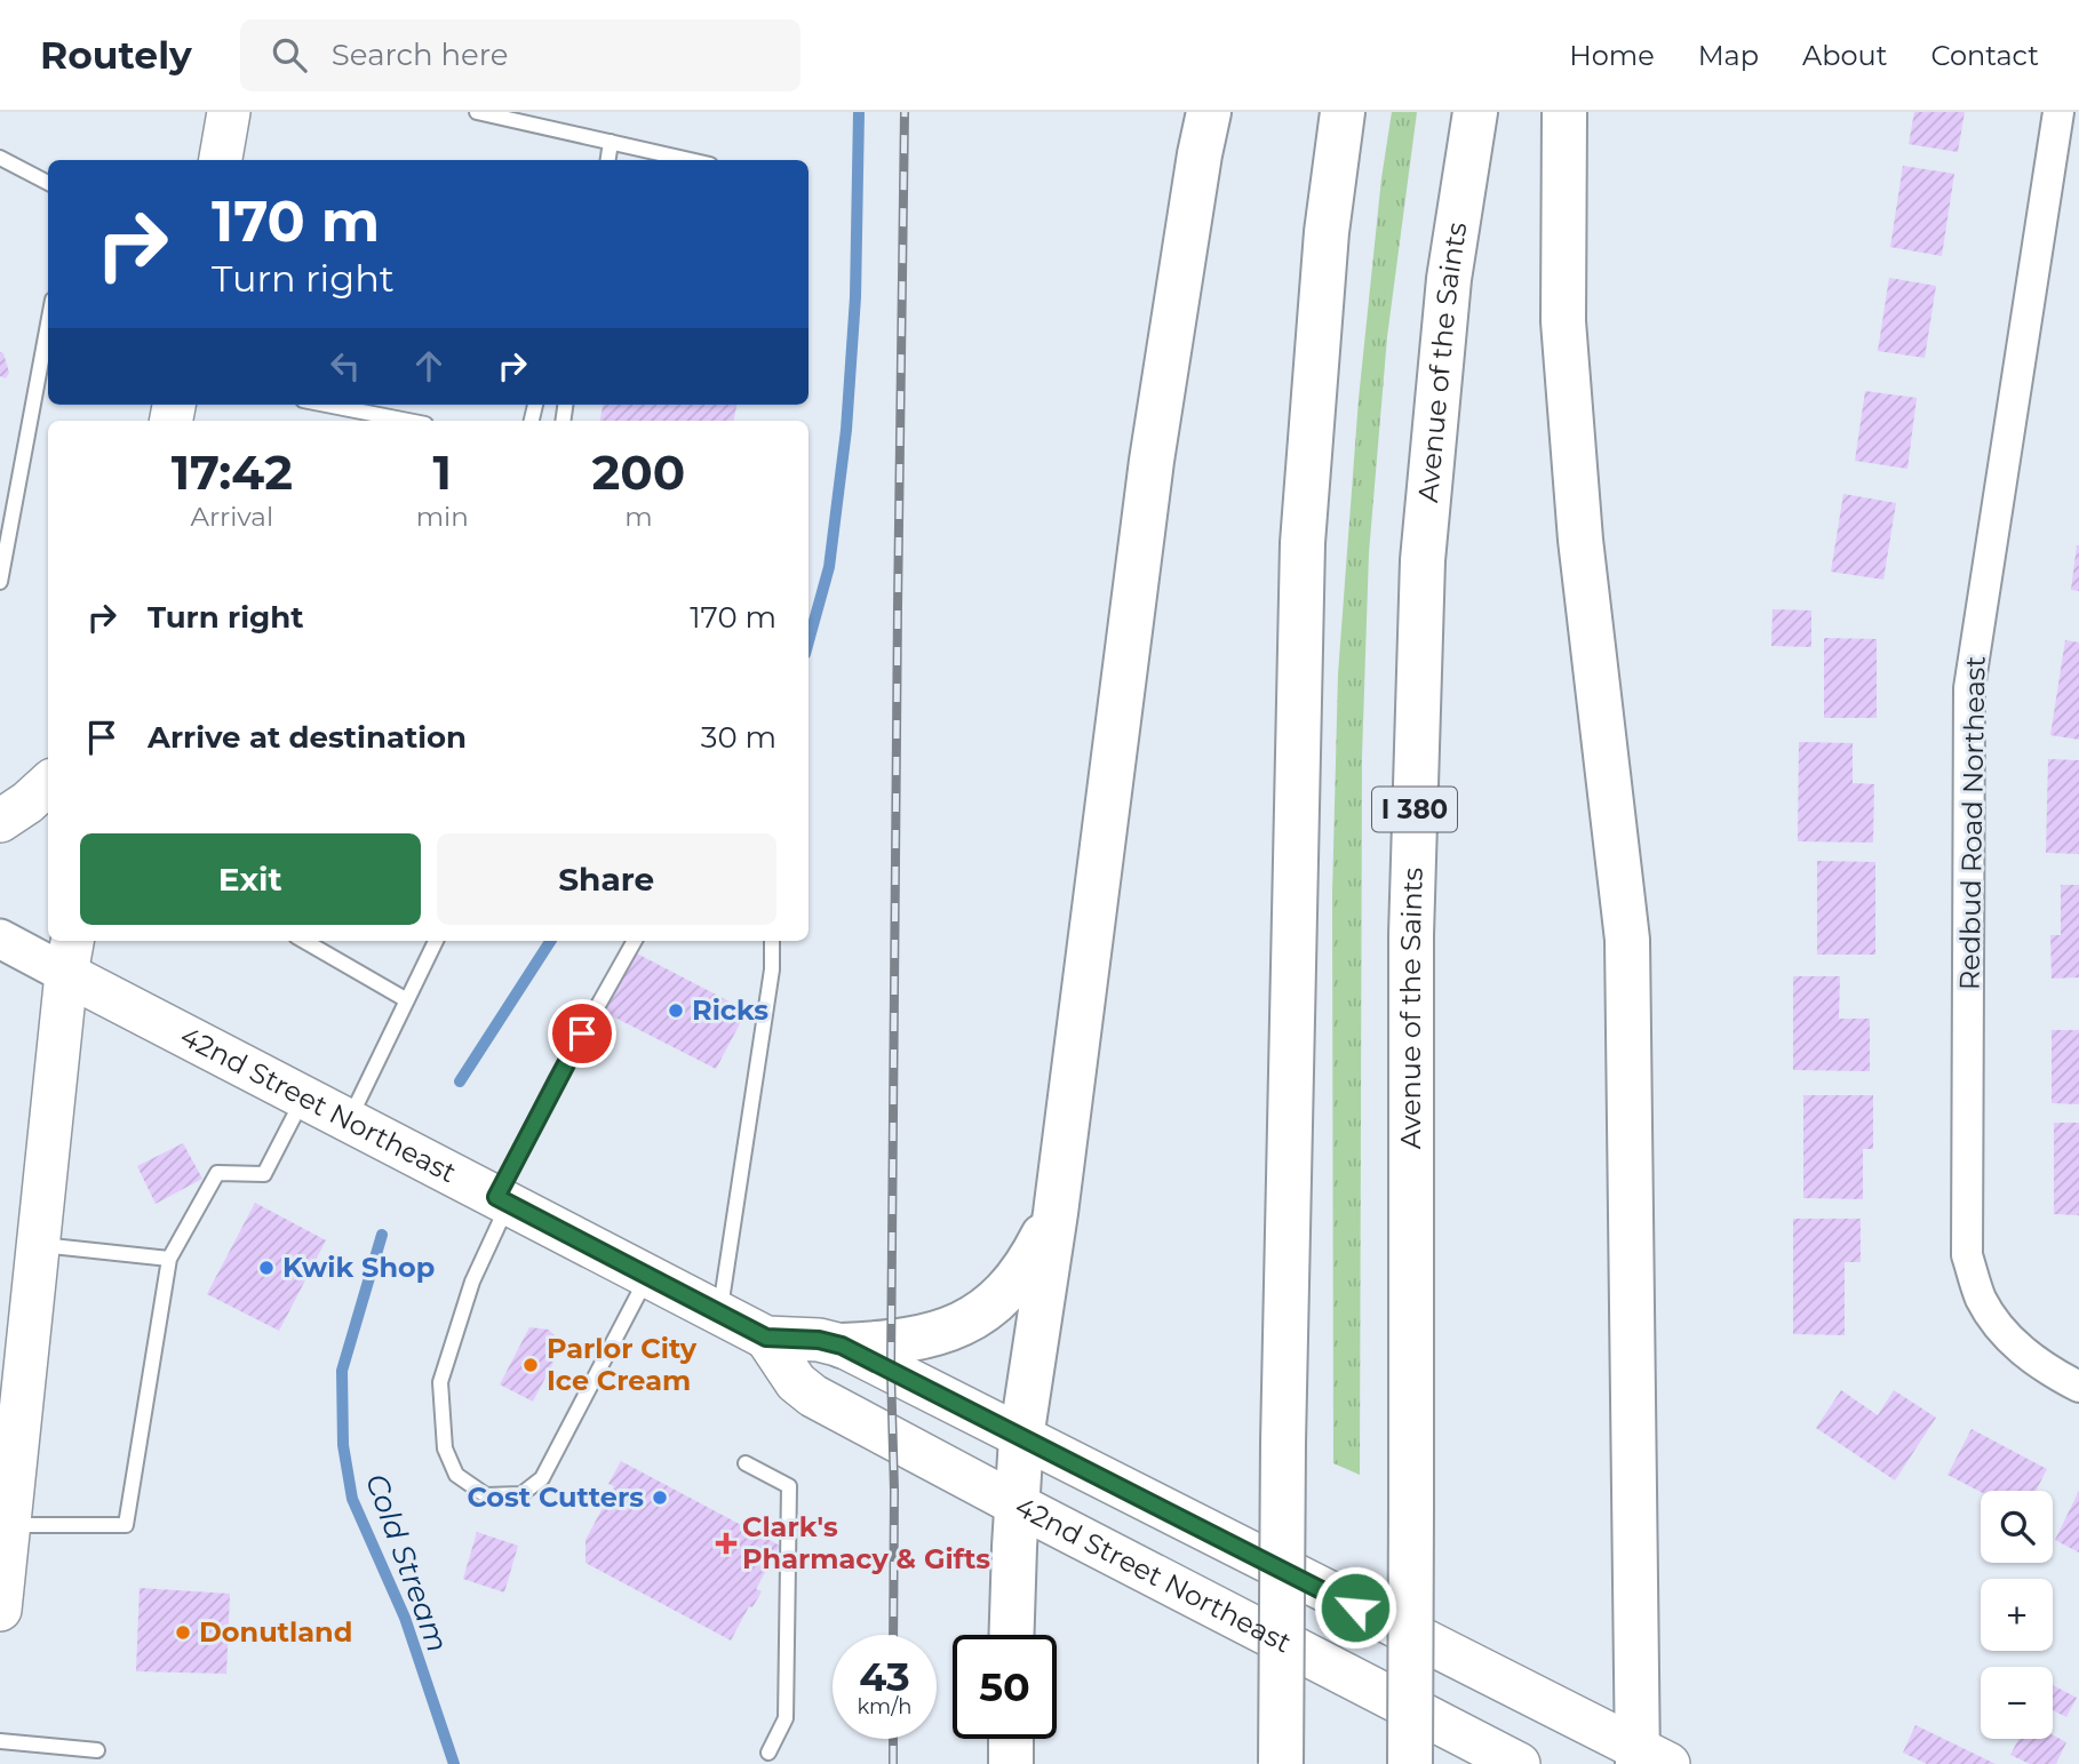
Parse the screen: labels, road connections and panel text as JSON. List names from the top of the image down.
{
  "streets": {
    "highway": ["Avenue of the Saints", "I 380"],
    "main road": ["42nd Street Northeast"],
    "street": ["Redbud Road Northeast"]
  },
  "water": ["Cold Stream"],
  "places": {
    "other": [
      "Ricks",
      "Kwik Shop",
      "Parlor City Ice Cream",
      "Cost Cutters",
      "Donutland"
    ],
    "health": ["Clark's Pharmacy & Gifts"]
  },
  "page": {
    "header": "Routely",
    "search": "Search here",
    "nav": [
      "Home",
      "Map",
      "About",
      "Contact"
    ],
    "turn": ["170 m", "Turn right"],
    "eta": [
      "17:42",
      "Arrival",
      "1",
      "min",
      "200",
      "m"
    ],
    "list": [
      {
        "name": "Turn right",
        "value": "170 m"
      },
      {
        "name": "Arrive at destination",
        "value": "30 m"
      }
    ],
    "buttons": ["Exit", "Share"],
    "map_buttons": ["+", "−"],
    "speed": "43 km/h",
    "limit": "50"
  }
}
